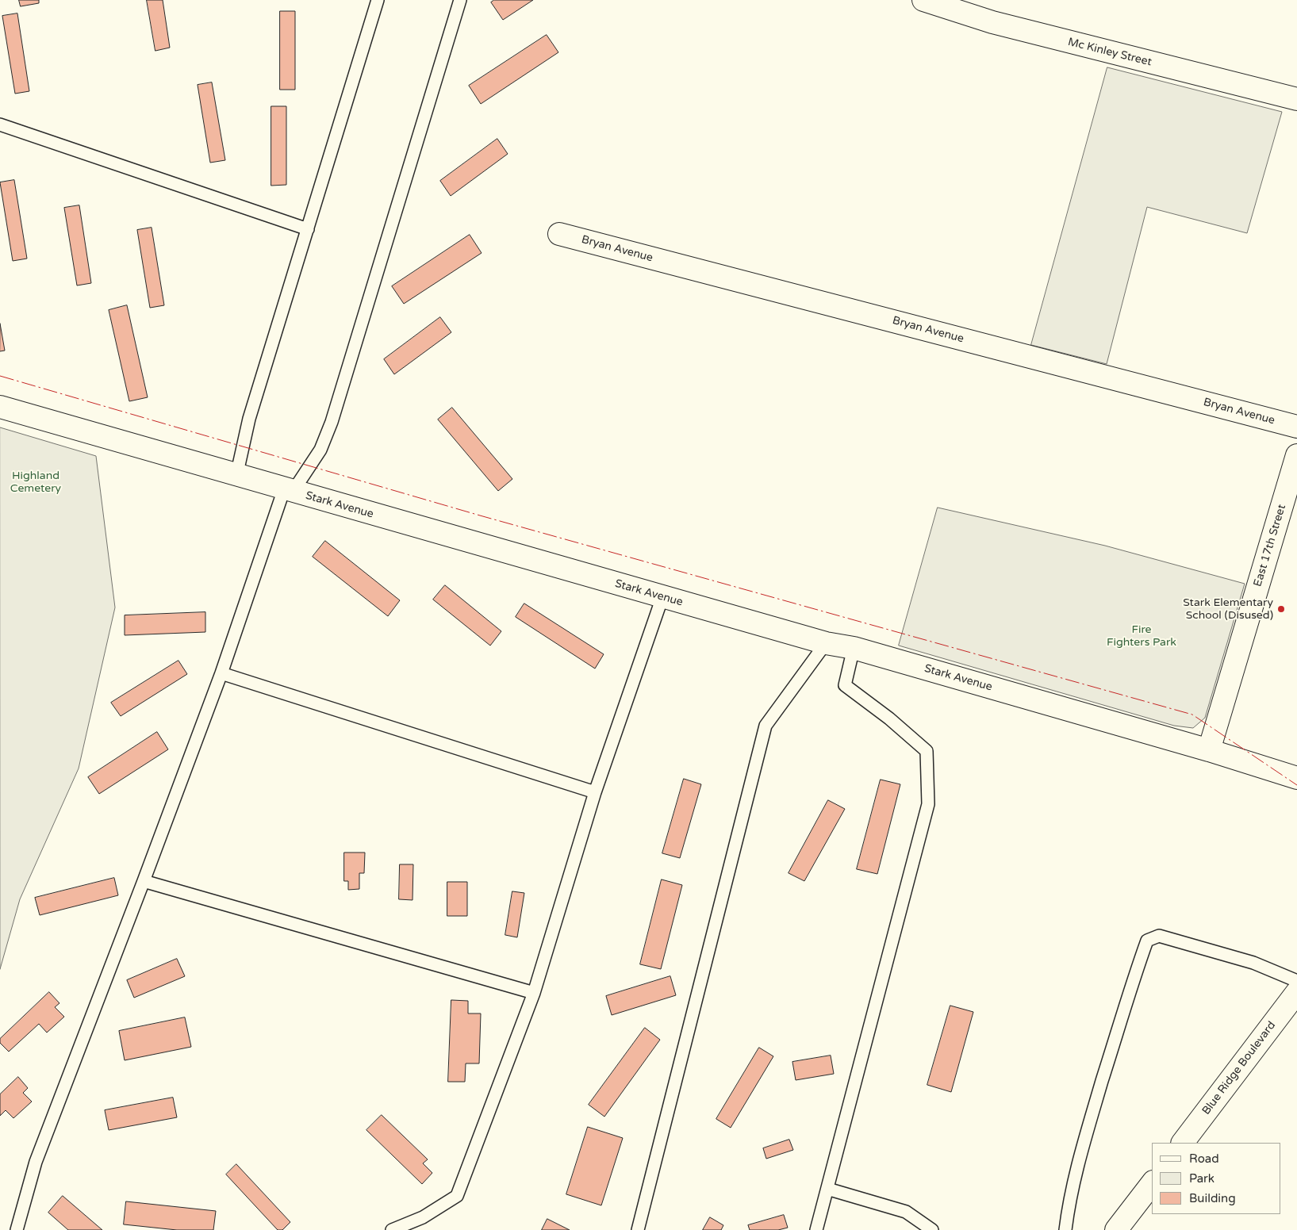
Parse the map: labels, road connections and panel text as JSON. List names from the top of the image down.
{
  "streets": {
    "street": [
      "Mc Kinley Street",
      "Bryan Avenue",
      "Stark Avenue",
      "East 17th Street",
      "Blue Ridge Boulevard"
    ]
  },
  "crossings": [
    ["Stark Avenue", "East 17th Street"]
  ],
  "parks": ["Highland Cemetery", "Fire Fighters Park"],
  "places": ["Stark Elementary School (Disused)"],
  "legend": ["Road", "Park", "Building"]
}
